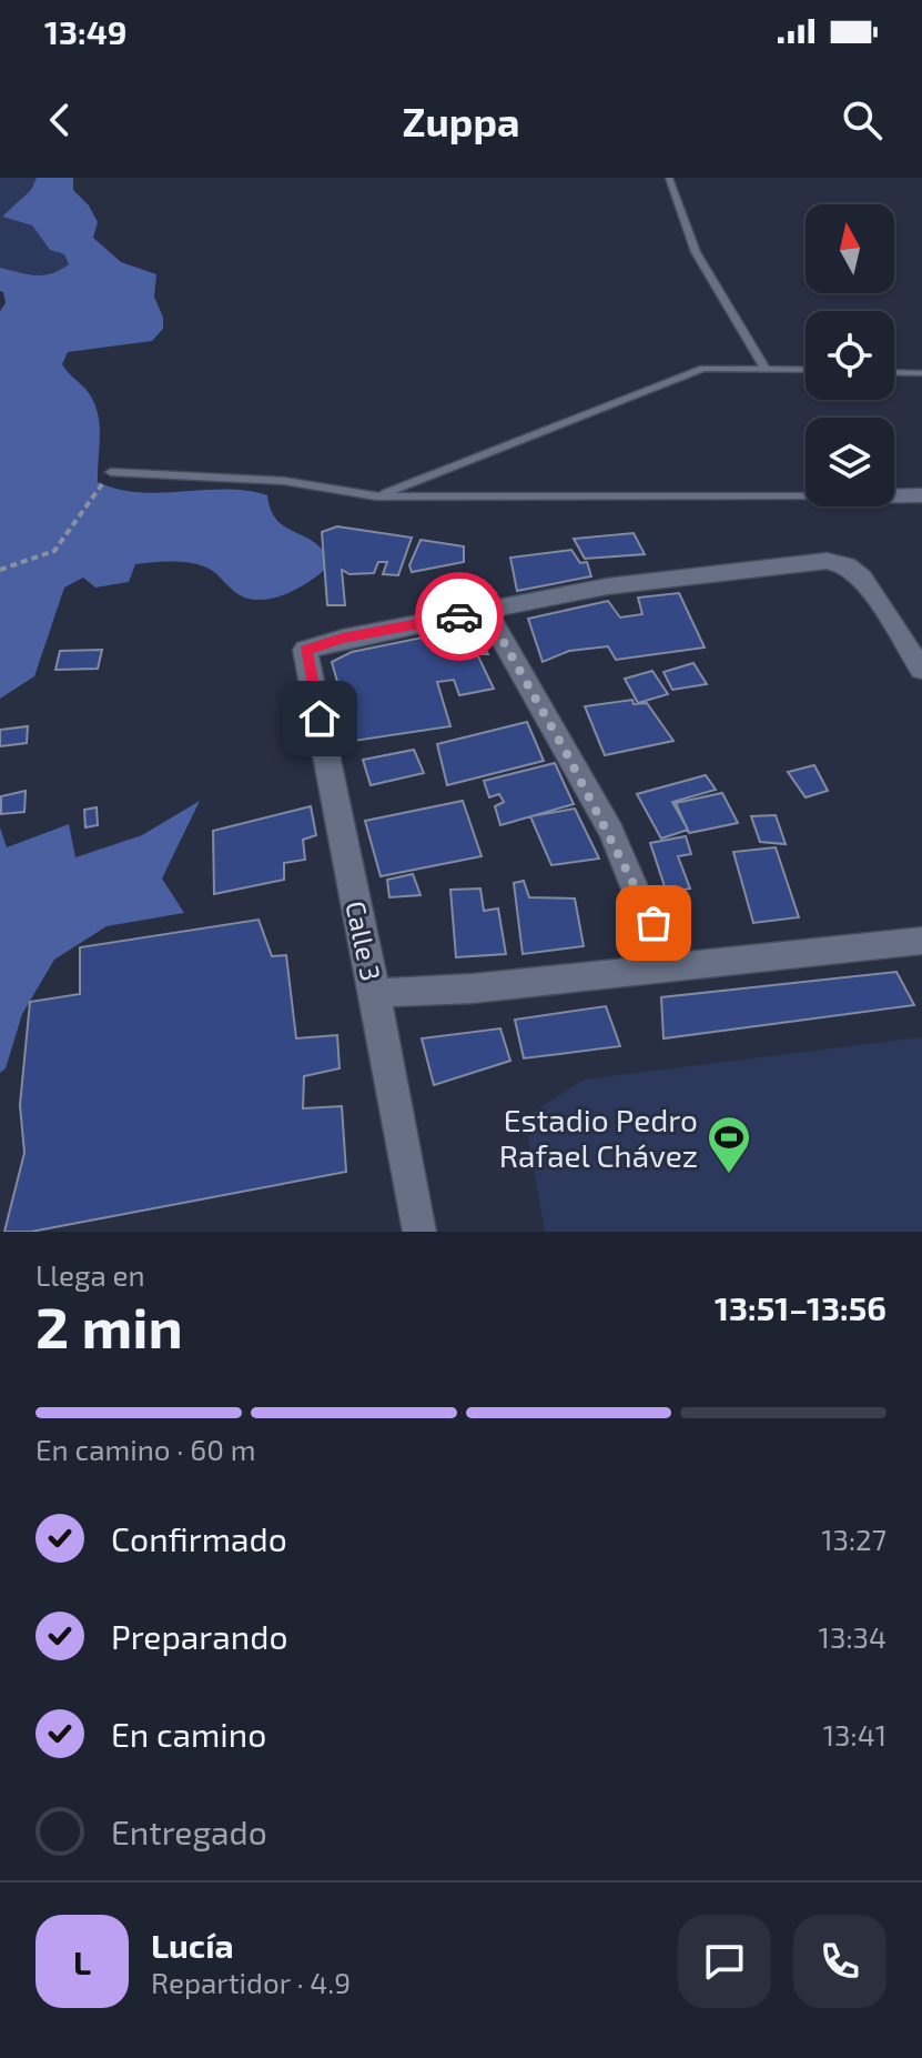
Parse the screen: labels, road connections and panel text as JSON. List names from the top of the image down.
{
  "streets": {
    "street": ["Calle 3"]
  },
  "places": {
    "sports": ["Estadio Pedro Rafael Chávez"]
  },
  "north": "top",
  "page": {
    "status": "13:49",
    "header": "Zuppa",
    "heading": ["2 min", "Llega en", "13:51–13:56"],
    "panel": ["Lucía", "Repartidor · 4.9"],
    "bar": "En camino · 60 m",
    "list": [
      ["Confirmado", "13:27"],
      ["Preparando", "13:34"],
      ["En camino", "13:41"],
      "Entregado"
    ],
    "round": "L"
  }
}
